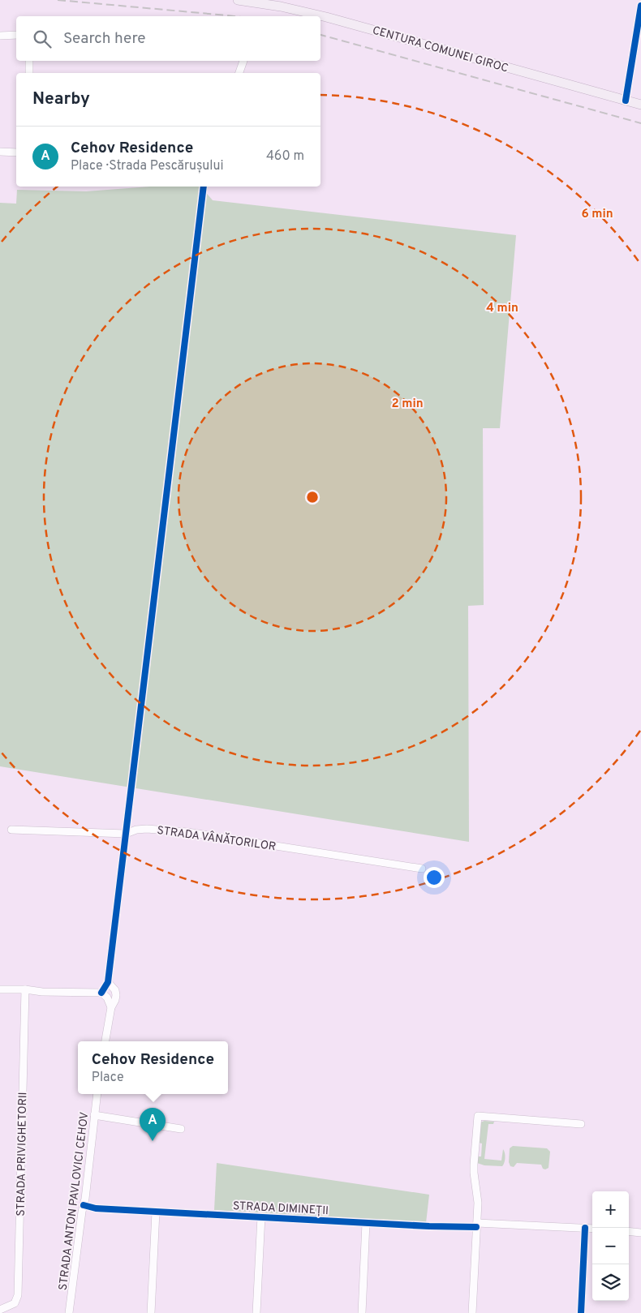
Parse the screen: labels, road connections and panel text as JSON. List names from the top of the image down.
{
  "streets": {
    "main road": ["CENTURA COMUNEI GIROC"],
    "street": [
      "STRADA VÂNĂTORILOR",
      "STRADA PRIVIGHETORII",
      "STRADA ANTON PAVLOVICI CEHOV",
      "STRADA DIMINEȚII"
    ]
  },
  "crossings": [
    ["STRADA ANTON PAVLOVICI CEHOV", "STRADA DIMINEȚII"]
  ],
  "page": {
    "search": "Search here",
    "heading": "Nearby",
    "list": [
      {
        "mark": "A",
        "name": "Cehov Residence",
        "note": "Place · Strada Pescărușului",
        "value": "460 m"
      }
    ],
    "popup": ["Cehov Residence", "Place"],
    "pins": "A",
    "map_buttons": ["+", "−"]
  },
  "rings": ["6 min", "4 min", "2 min"]
}
